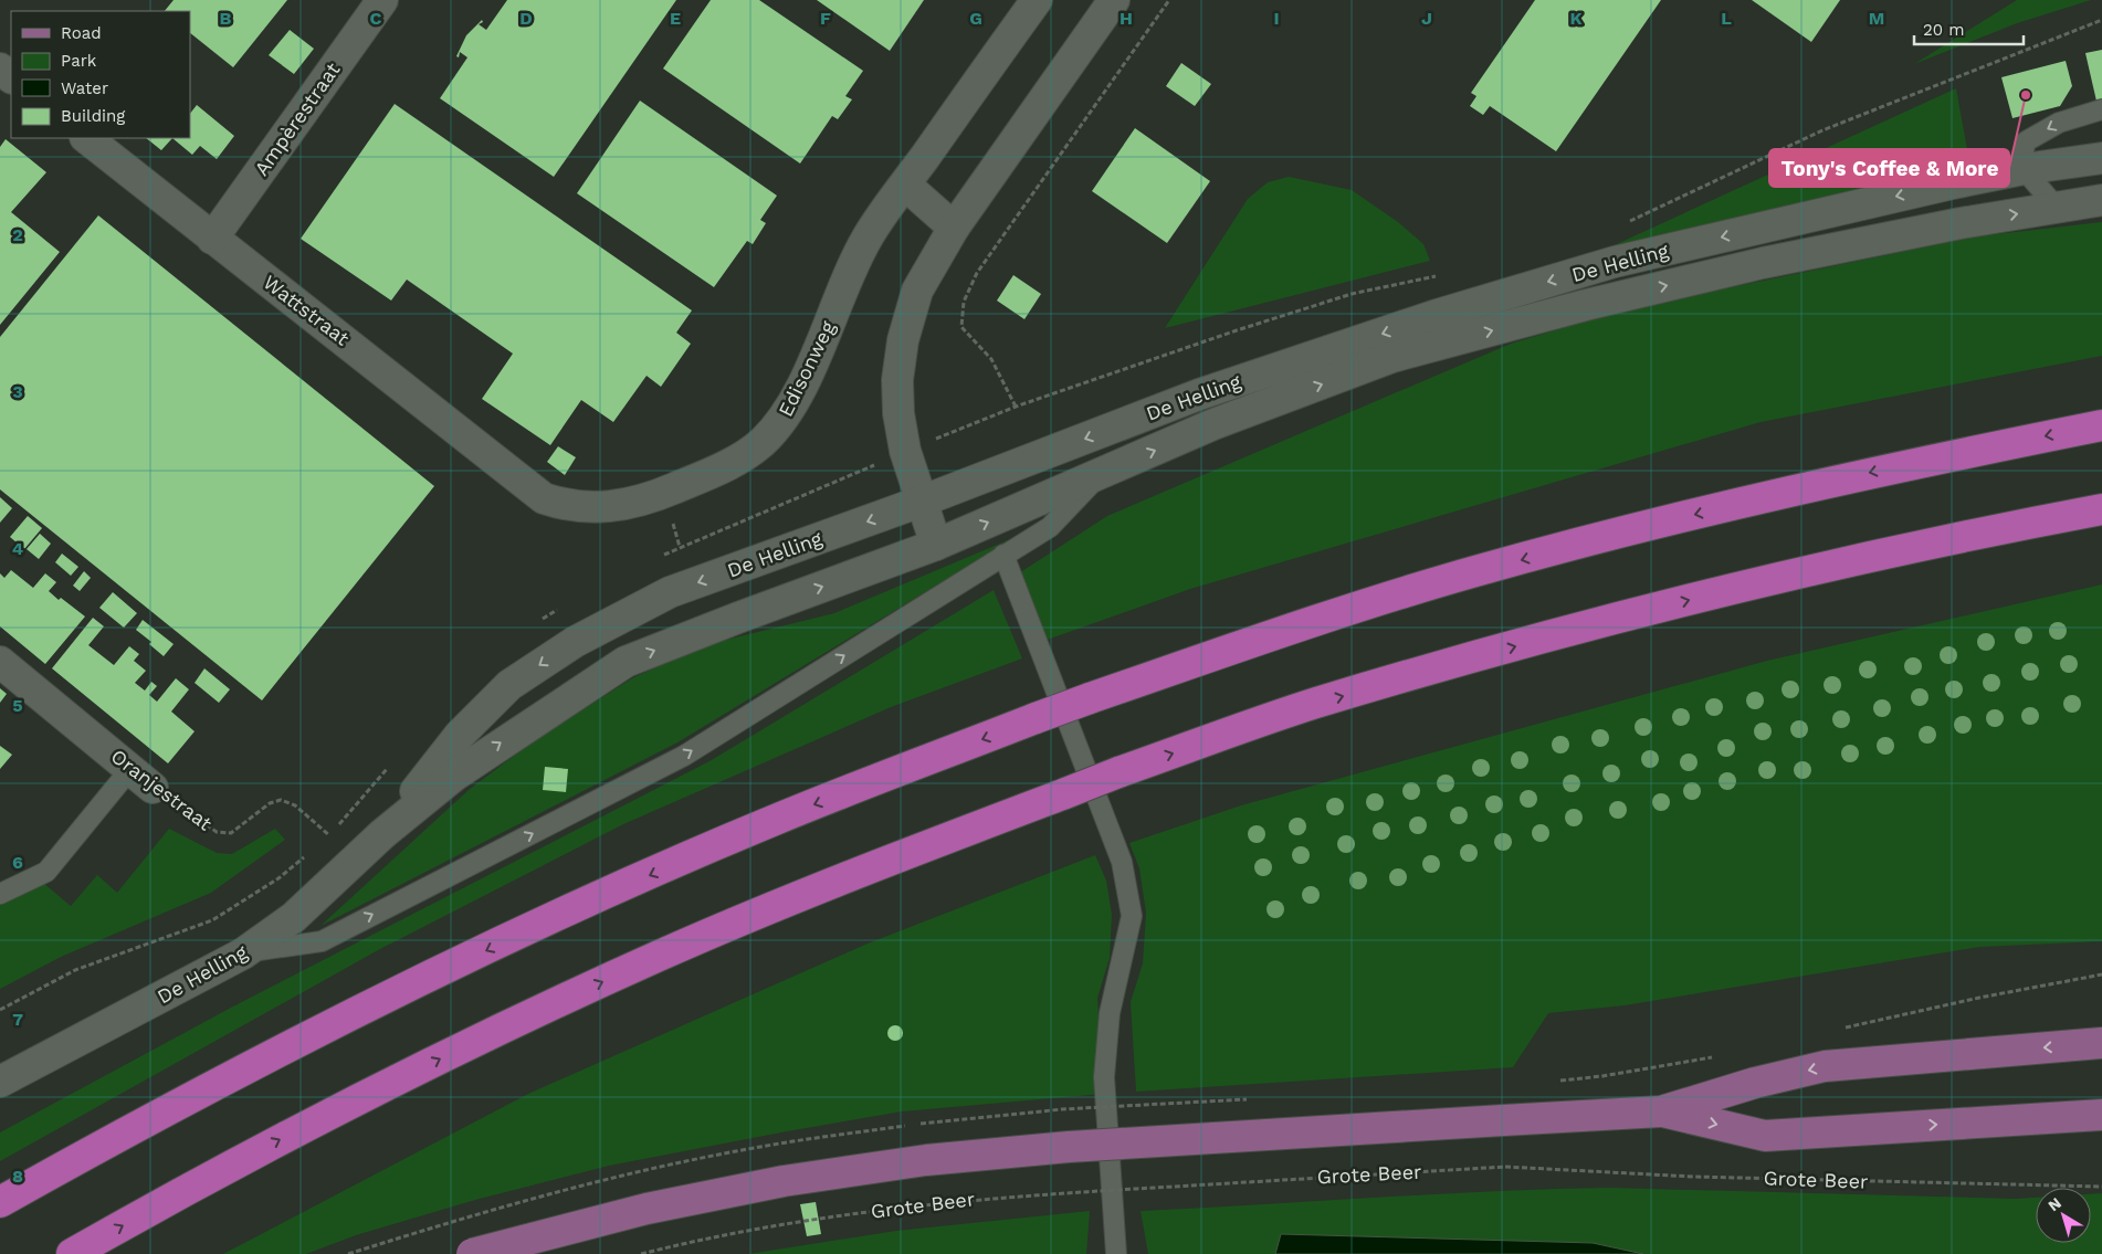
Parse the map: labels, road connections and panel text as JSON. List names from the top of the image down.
{
  "streets": {
    "street": [
      "Ampèrestraat",
      "De Helling",
      "Wattstraat",
      "Edisonweg",
      "Oranjestraat"
    ],
    "path": ["Grote Beer"]
  },
  "crossings": [
    ["Ampèrestraat", "Wattstraat"],
    ["Wattstraat", "Edisonweg"]
  ],
  "places": ["Tony's Coffee & More"],
  "legend": [
    "Road",
    "Park",
    "Water",
    "Building"
  ],
  "scale_bar": "20 m",
  "north": "top left",
  "grid": {
    "columns": [
      "B",
      "C",
      "D",
      "E",
      "F",
      "G",
      "H",
      "I",
      "J",
      "K",
      "L",
      "M"
    ],
    "rows": [
      "2",
      "3",
      "4",
      "5",
      "6",
      "7",
      "8"
    ]
  }
}
